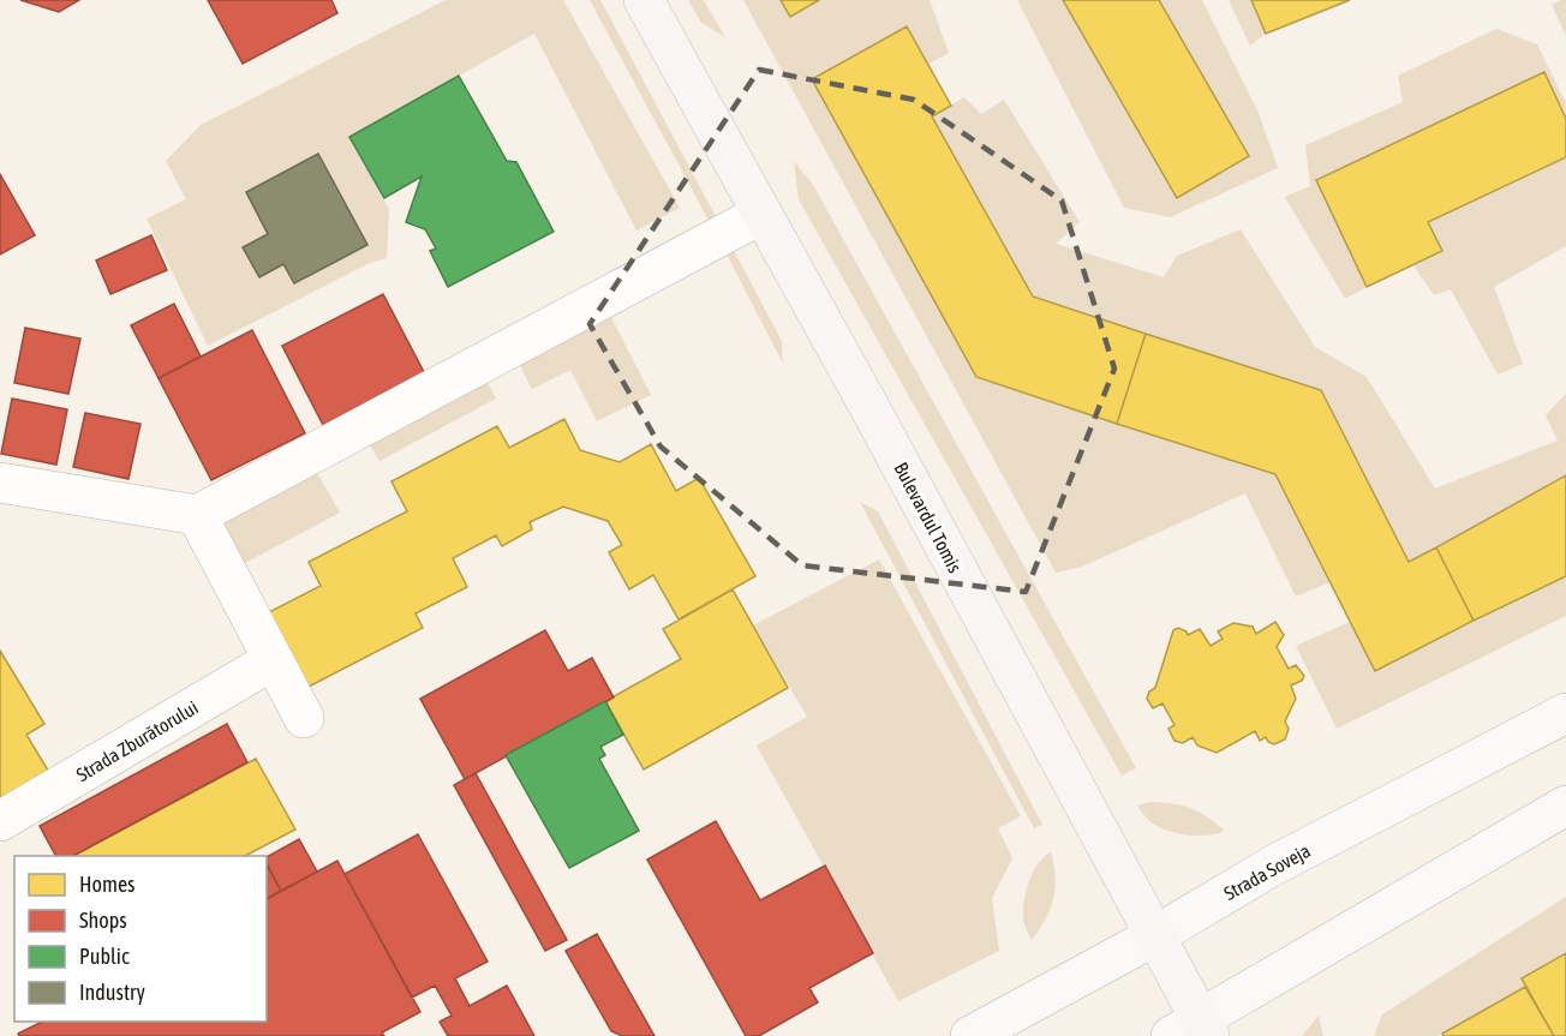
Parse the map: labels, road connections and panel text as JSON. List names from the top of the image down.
{
  "streets": {
    "main road": ["Bulevardul Tomis", "Strada Soveja"],
    "street": ["Strada Zburătorului"]
  },
  "crossings": [
    ["Bulevardul Tomis", "Strada Soveja"]
  ],
  "legend": [
    "Homes",
    "Shops",
    "Public",
    "Industry"
  ]
}
